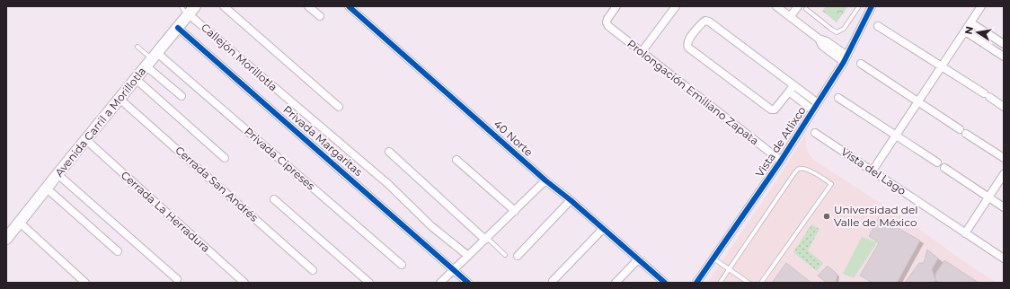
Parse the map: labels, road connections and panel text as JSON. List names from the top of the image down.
{
  "streets": {
    "street": [
      "Callejón Morillotla",
      "Prolongación Emiliano Zapata",
      "Avenida Carril a Morillotla",
      "40 Norte",
      "Privada Margaritas",
      "Vista de Atlixco",
      "Privada Cipreses",
      "Vista del Lago",
      "Cerrada San Andrés",
      "Cerrada La Herradura"
    ]
  },
  "crossings": [
    ["Callejón Morillotla", "Avenida Carril a Morillotla"],
    ["Prolongación Emiliano Zapata", "Vista de Atlixco"],
    ["Avenida Carril a Morillotla", "Privada Margaritas"],
    ["Avenida Carril a Morillotla", "Privada Cipreses"],
    ["Avenida Carril a Morillotla", "Cerrada San Andrés"],
    ["Avenida Carril a Morillotla", "Cerrada La Herradura"]
  ],
  "places": ["Universidad del Valle de México"],
  "north": "left"
}
